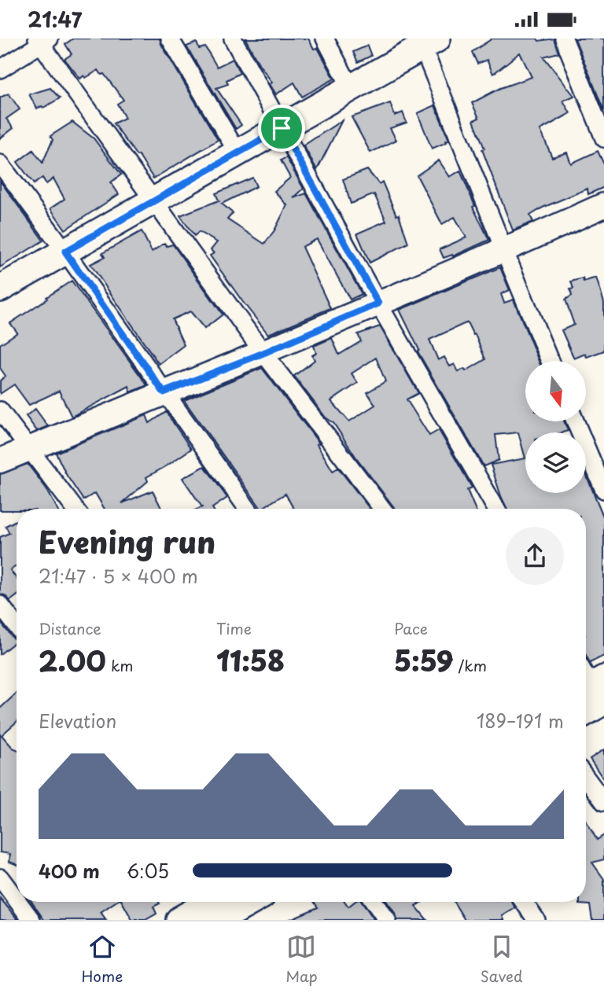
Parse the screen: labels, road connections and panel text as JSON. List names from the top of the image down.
{
  "north": "bottom",
  "page": {
    "status": "21:47",
    "heading": ["Evening run", "21:47 · 5 × 400 m"],
    "stats": [
      ["Distance", "2.00 km"],
      ["Time", "11:58"],
      ["Pace", "5:59 /km"]
    ],
    "chart": ["Elevation", "189–191 m"],
    "list": [
      {
        "name": "400 m",
        "note": "6:05"
      }
    ],
    "tabs": ["Home", "Map", "Saved"]
  }
}
